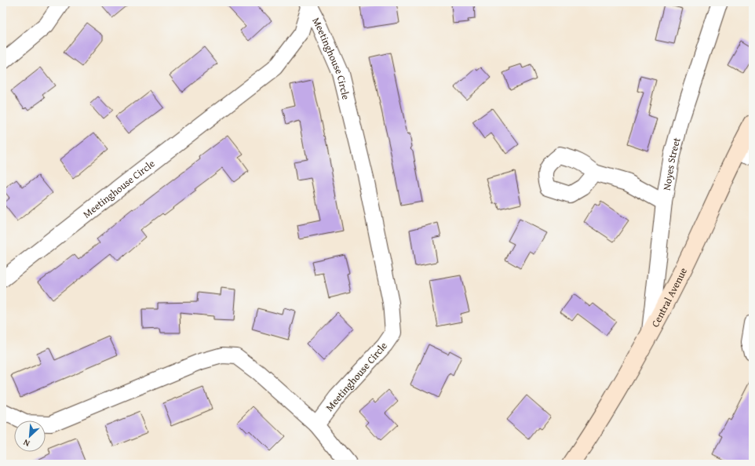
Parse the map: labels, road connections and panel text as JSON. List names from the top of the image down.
{
  "streets": {
    "main road": ["Central Avenue"],
    "street": ["Meetinghouse Circle", "Noyes Street"]
  },
  "crossings": [
    ["Noyes Street", "Central Avenue"]
  ],
  "north": "bottom left"
}
